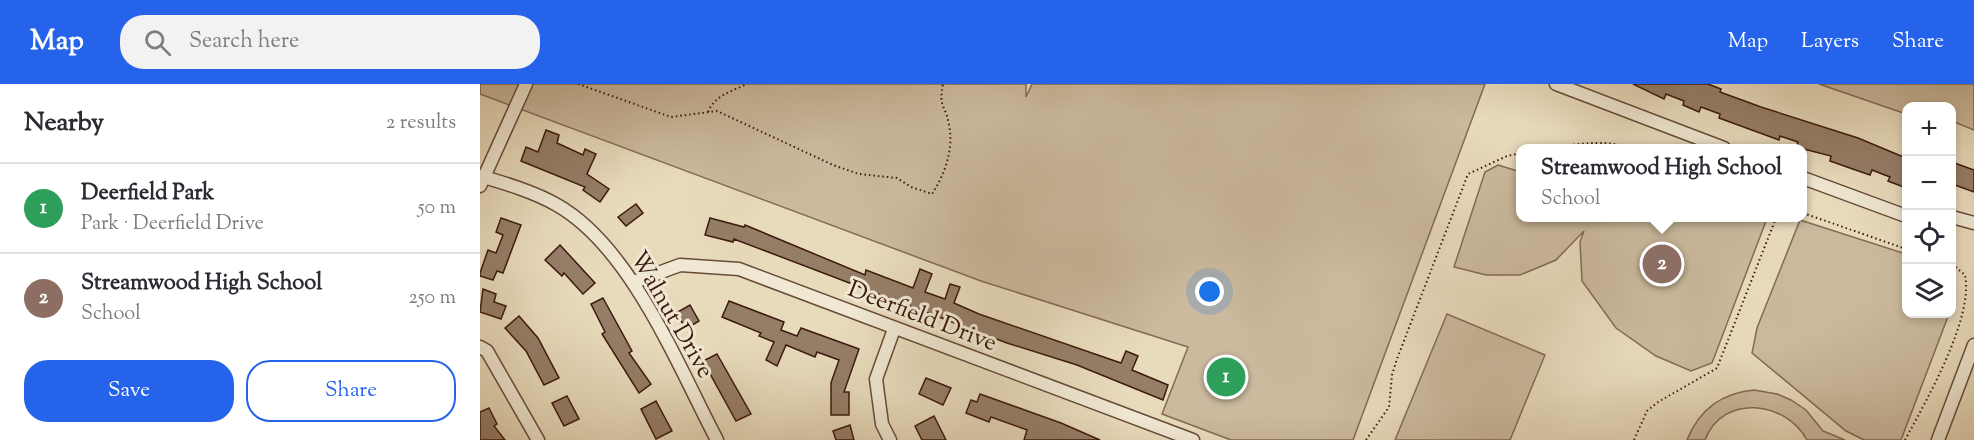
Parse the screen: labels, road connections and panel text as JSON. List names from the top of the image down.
{
  "streets": {
    "street": ["Walnut Drive", "Deerfield Drive"]
  },
  "crossings": [
    ["Walnut Drive", "Deerfield Drive"]
  ],
  "page": {
    "header": "Map",
    "search": "Search here",
    "nav": ["Map", "Layers", "Share"],
    "heading": ["Nearby", "2 results"],
    "map_buttons": ["+", "−"],
    "popup": ["Streamwood High School", "School"],
    "list": [
      {
        "mark": "1",
        "name": "Deerfield Park",
        "note": "Park · Deerfield Drive",
        "value": "50 m"
      },
      {
        "mark": "2",
        "name": "Streamwood High School",
        "note": "School",
        "value": "250 m"
      }
    ],
    "pins": ["2", "1"],
    "buttons": ["Save", "Share"]
  }
}
